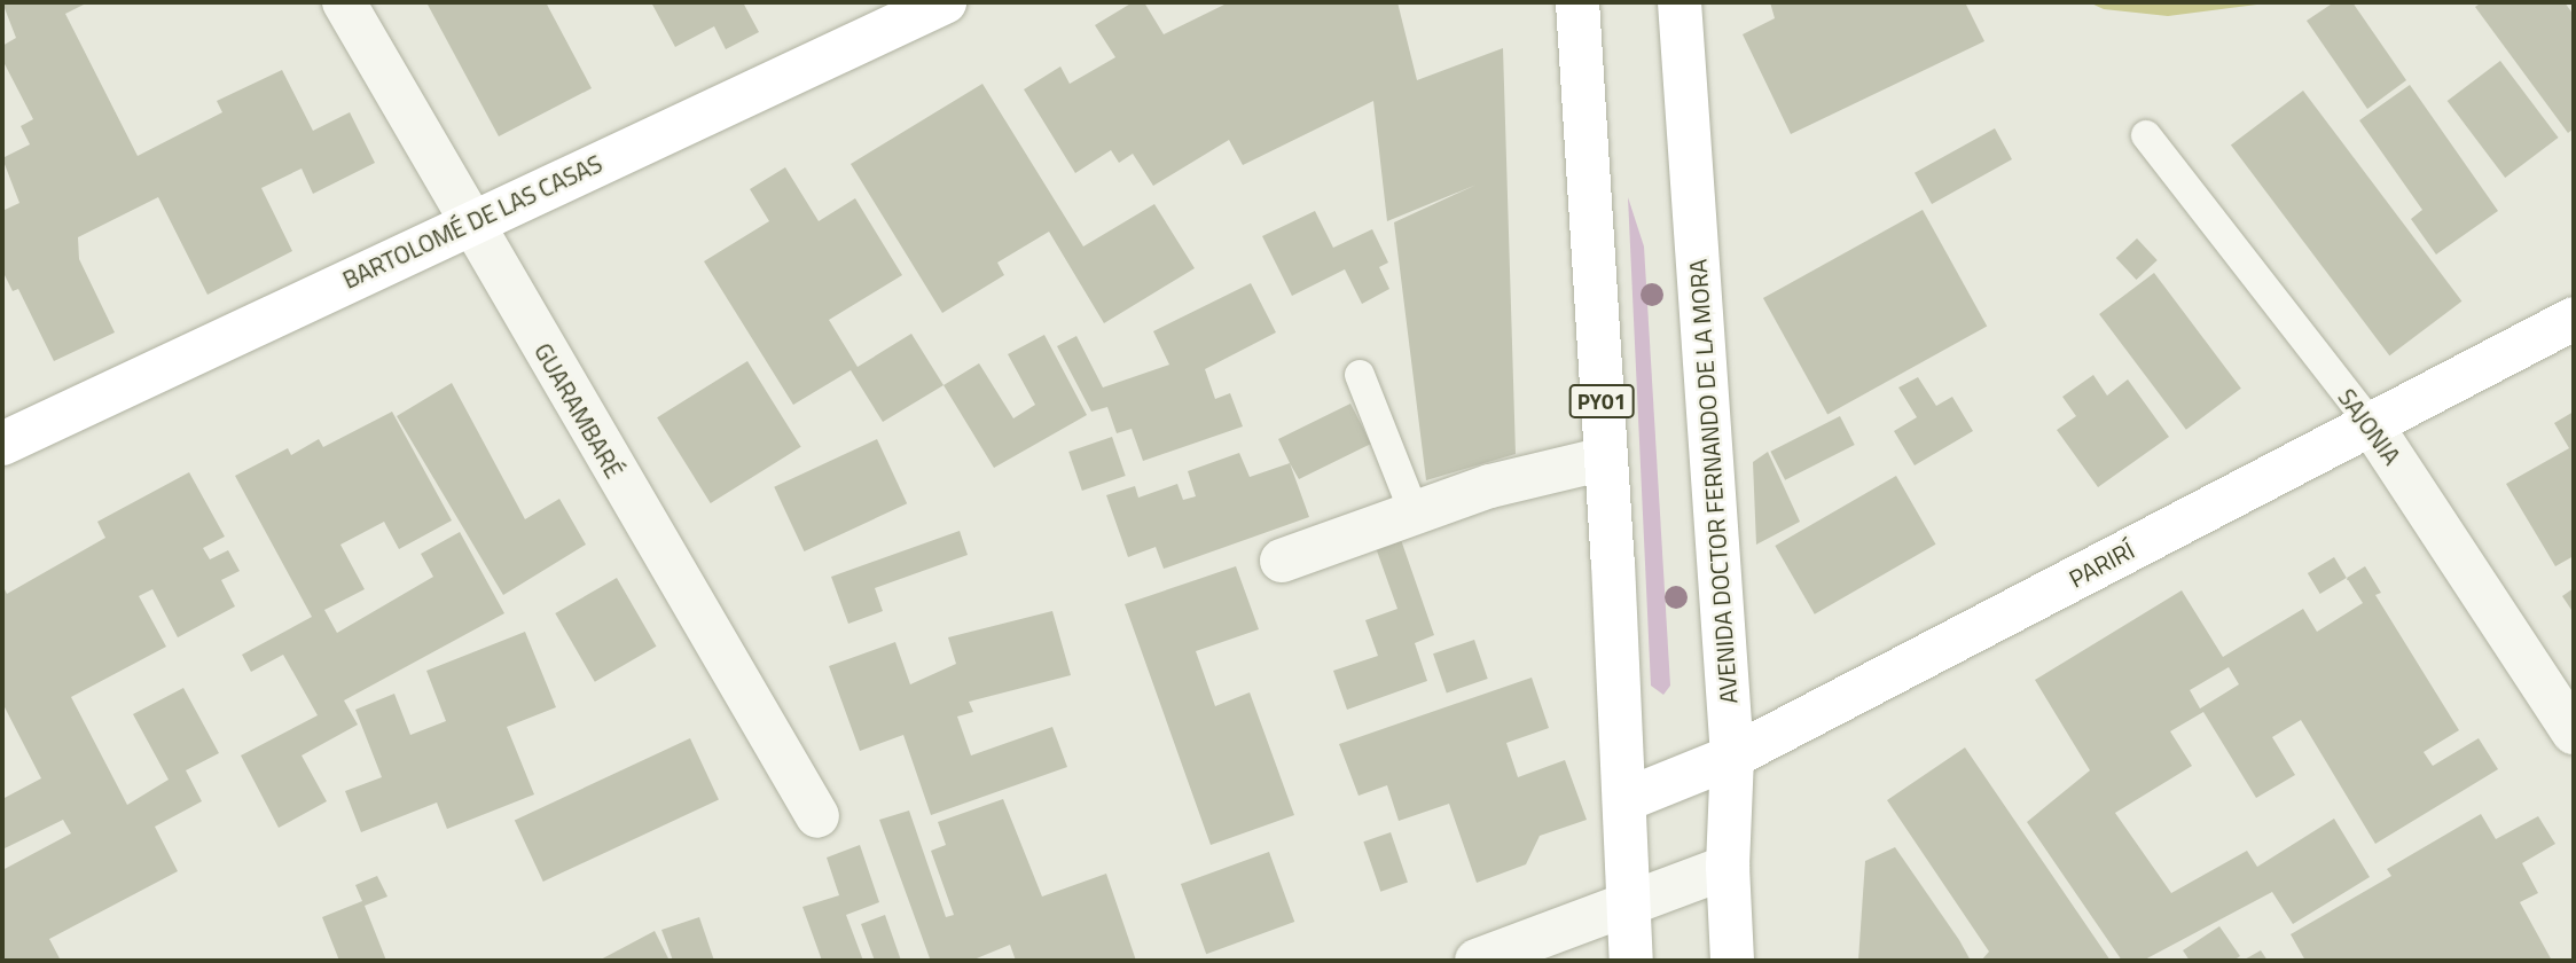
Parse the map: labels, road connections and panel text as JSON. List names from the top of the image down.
{
  "streets": {
    "main road": [
      "BARTOLOMÉ DE LAS CASAS",
      "PY01",
      "AVENIDA DOCTOR FERNANDO DE LA MORA",
      "PARIRÍ"
    ],
    "street": ["GUARAMBARÉ", "SAJONIA"]
  },
  "crossings": [
    ["BARTOLOMÉ DE LAS CASAS", "GUARAMBARÉ"],
    ["PY01", "PARIRÍ"],
    ["SAJONIA", "PARIRÍ"],
    ["AVENIDA DOCTOR FERNANDO DE LA MORA", "PARIRÍ"]
  ]
}
